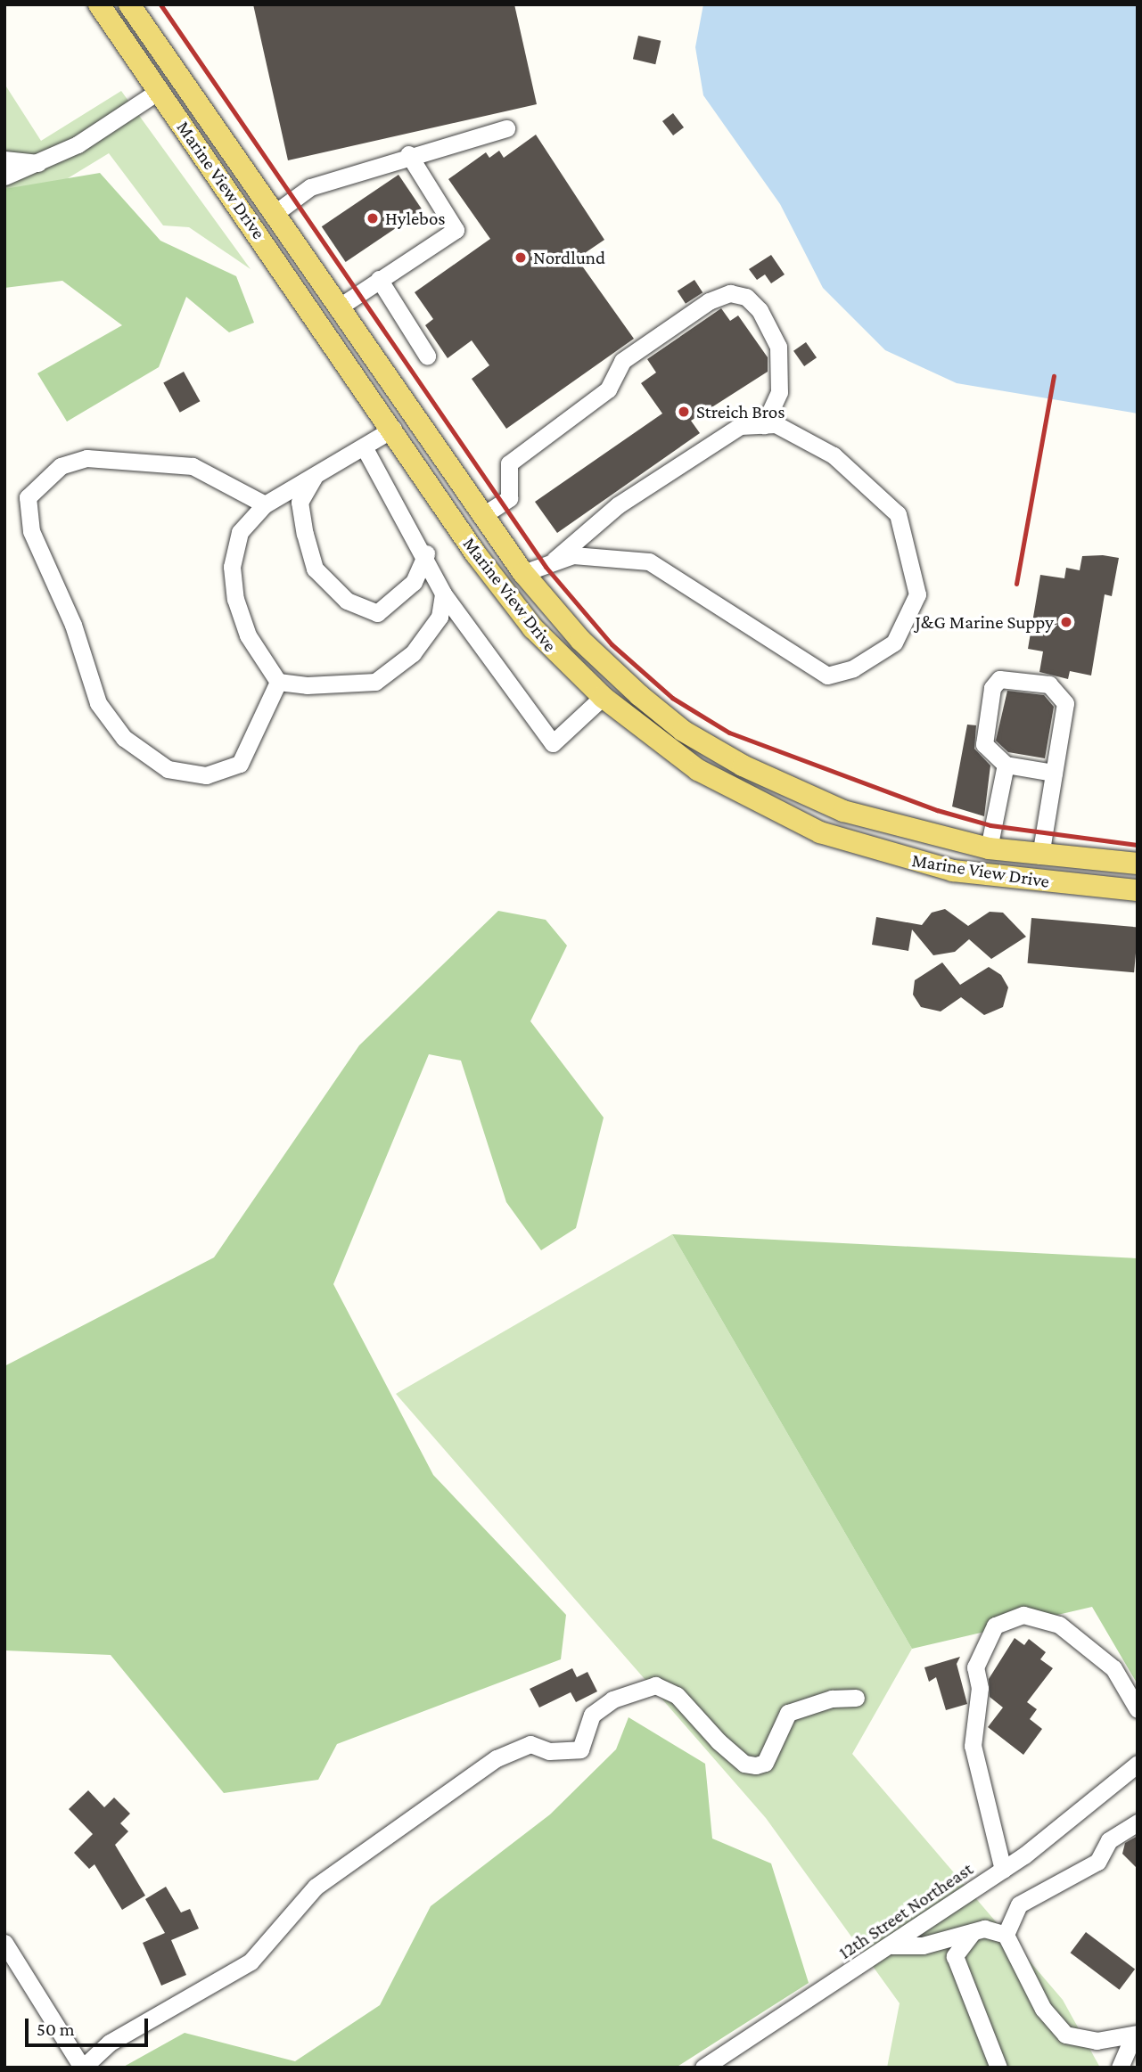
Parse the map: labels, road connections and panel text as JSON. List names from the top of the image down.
{
  "streets": {
    "main road": ["Marine View Drive"],
    "street": ["12th Street Northeast"]
  },
  "places": [
    "Hylebos",
    "Nordlund",
    "Streich Bros",
    "J&G Marine Suppy"
  ],
  "scale_bar": "50 m"
}
